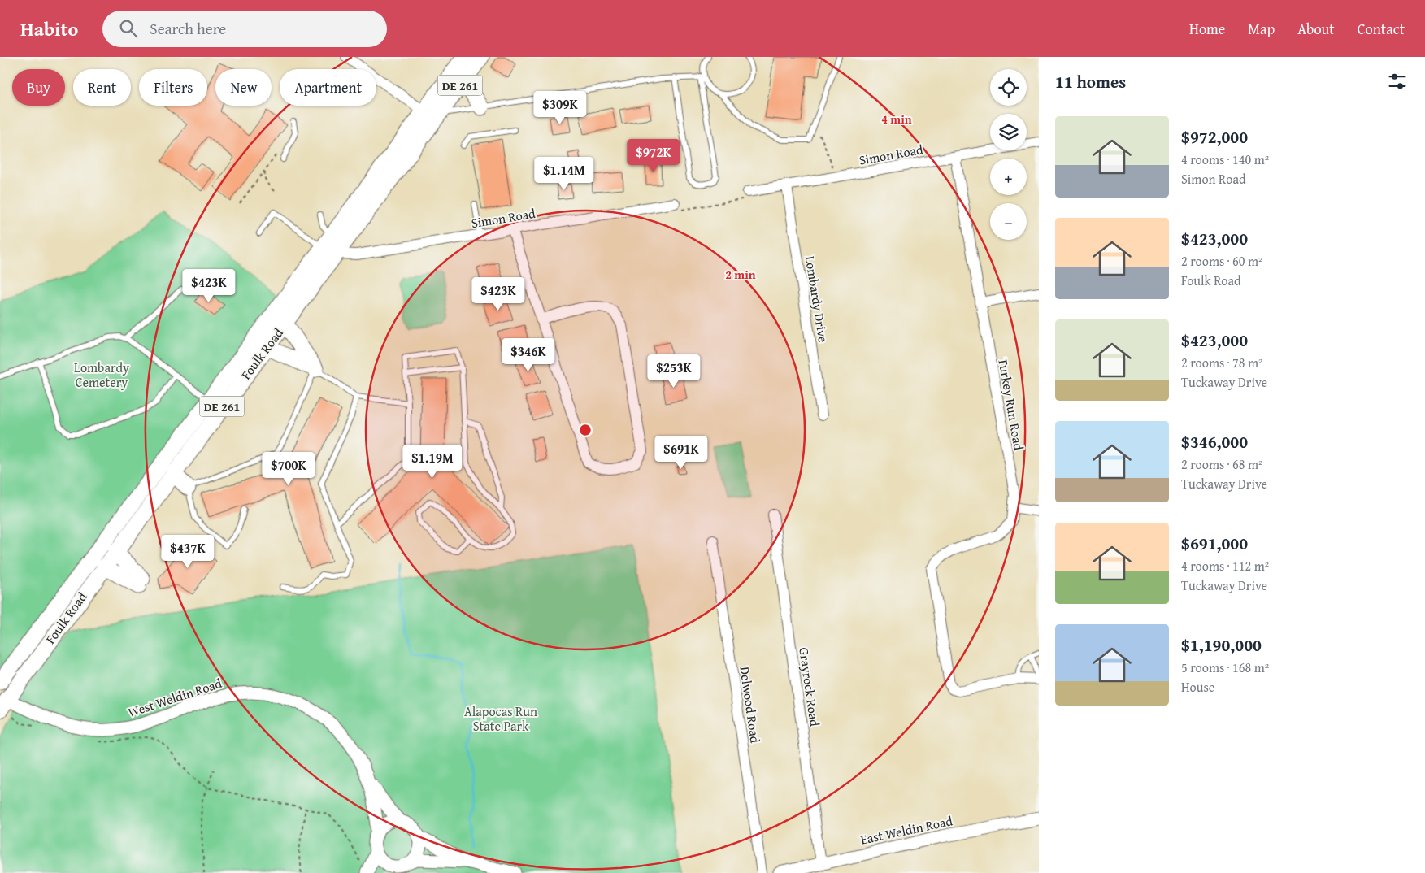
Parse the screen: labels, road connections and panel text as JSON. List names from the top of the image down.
{
  "streets": {
    "main road": ["DE 261", "Foulk Road"],
    "street": [
      "Simon Road",
      "Lombardy Drive",
      "Turkey Run Road",
      "Grayrock Road",
      "West Weldin Road",
      "Delwood Road",
      "East Weldin Road"
    ]
  },
  "crossings": [
    ["Simon Road", "Lombardy Drive"],
    ["Simon Road", "Foulk Road"],
    ["Simon Road", "Turkey Run Road"],
    ["Foulk Road", "West Weldin Road"],
    ["Grayrock Road", "East Weldin Road"]
  ],
  "parks": ["Lombardy Cemetery", "Alapocas Run State Park"],
  "page": {
    "header": "Habito",
    "search": "Search here",
    "nav": [
      "Home",
      "Map",
      "About",
      "Contact"
    ],
    "heading": "11 homes",
    "map_buttons": ["+", "−"],
    "chip": [
      "Buy",
      "Rent",
      "Filters",
      "New",
      "Apartment"
    ],
    "price": [
      "$309K",
      "$972K",
      "$1.14M",
      "$423K",
      "$423K",
      "$346K",
      "$253K",
      "$691K",
      "$1.19M",
      "$700K",
      "$437K"
    ],
    "list": [
      {
        "name": "$972,000",
        "note": "4 rooms · 140 m² · Simon Road"
      },
      {
        "name": "$423,000",
        "note": "2 rooms · 60 m² · Foulk Road"
      },
      {
        "name": "$423,000",
        "note": "2 rooms · 78 m² · Tuckaway Drive"
      },
      {
        "name": "$346,000",
        "note": "2 rooms · 68 m² · Tuckaway Drive"
      },
      {
        "name": "$691,000",
        "note": "4 rooms · 112 m² · Tuckaway Drive"
      },
      {
        "name": "$1,190,000",
        "note": "5 rooms · 168 m² · House"
      }
    ]
  },
  "rings": ["4 min", "2 min"]
}
